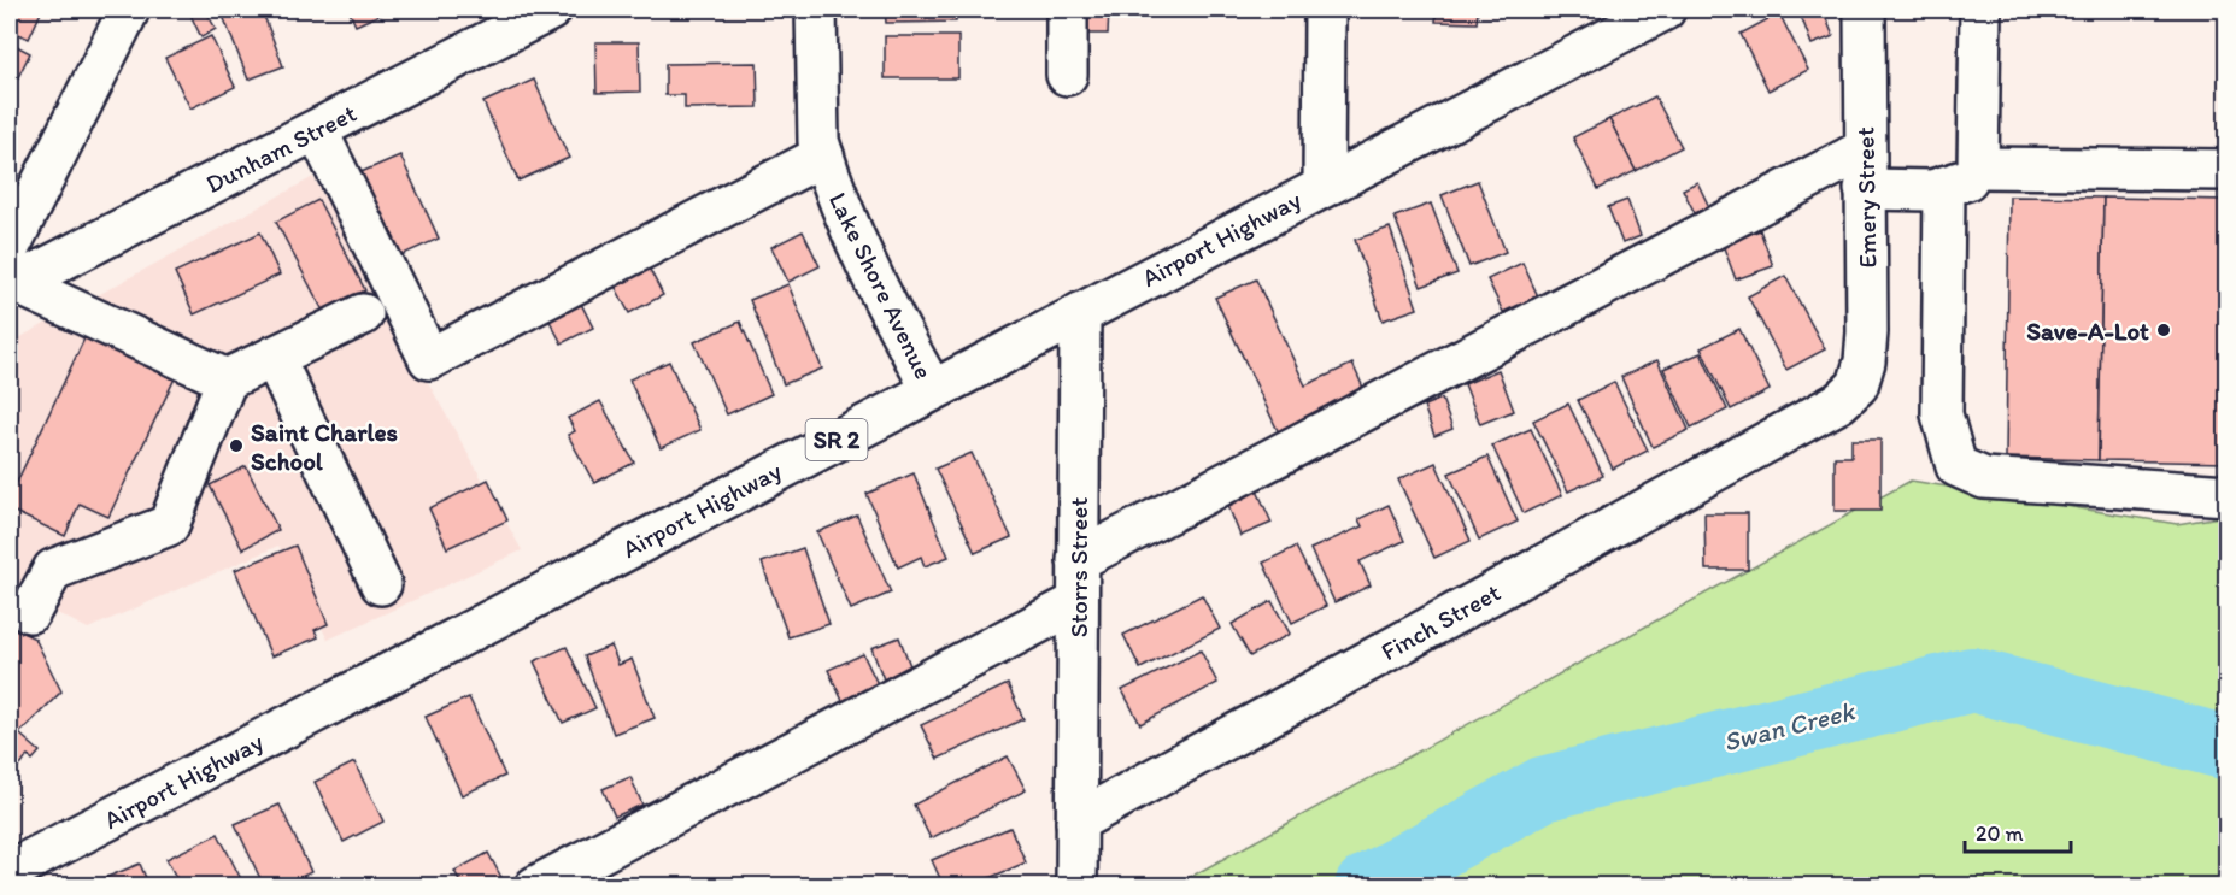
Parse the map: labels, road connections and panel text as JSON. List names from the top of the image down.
{
  "streets": {
    "street": [
      "Dunham Street",
      "Emery Street",
      "Airport Highway",
      "Lake Shore Avenue",
      "SR 2",
      "Storrs Street",
      "Finch Street"
    ]
  },
  "crossings": [
    ["Emery Street", "Finch Street"],
    ["Airport Highway", "Lake Shore Avenue"],
    ["Airport Highway", "Storrs Street"],
    ["Storrs Street", "Finch Street"]
  ],
  "water": ["Swan Creek"],
  "places": ["Save-A-Lot", "Saint Charles School"],
  "scale_bar": "20 m"
}
